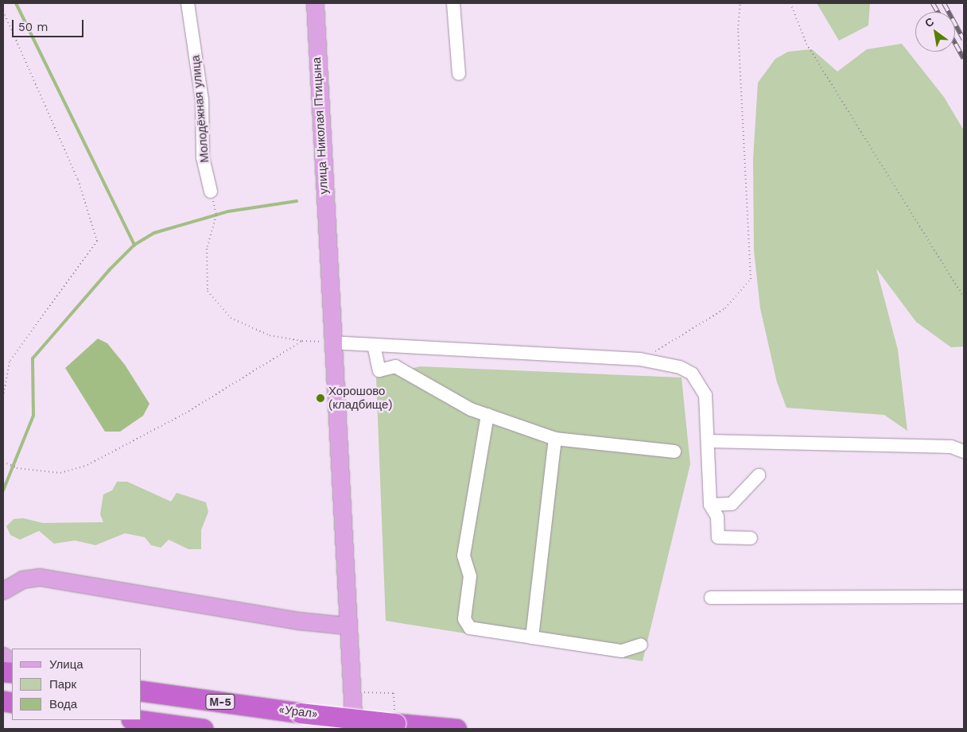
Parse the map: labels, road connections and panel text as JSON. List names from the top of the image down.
{
  "streets": {
    "highway": ["М-5", "«Урал»"],
    "main road": ["улица Николая Птицына"],
    "street": ["Молодёжная улица"]
  },
  "places": ["Хорошово (кладбище)"],
  "legend": ["Улица", "Парк", "Вода"],
  "scale_bar": "50 m",
  "north": "top left"
}
